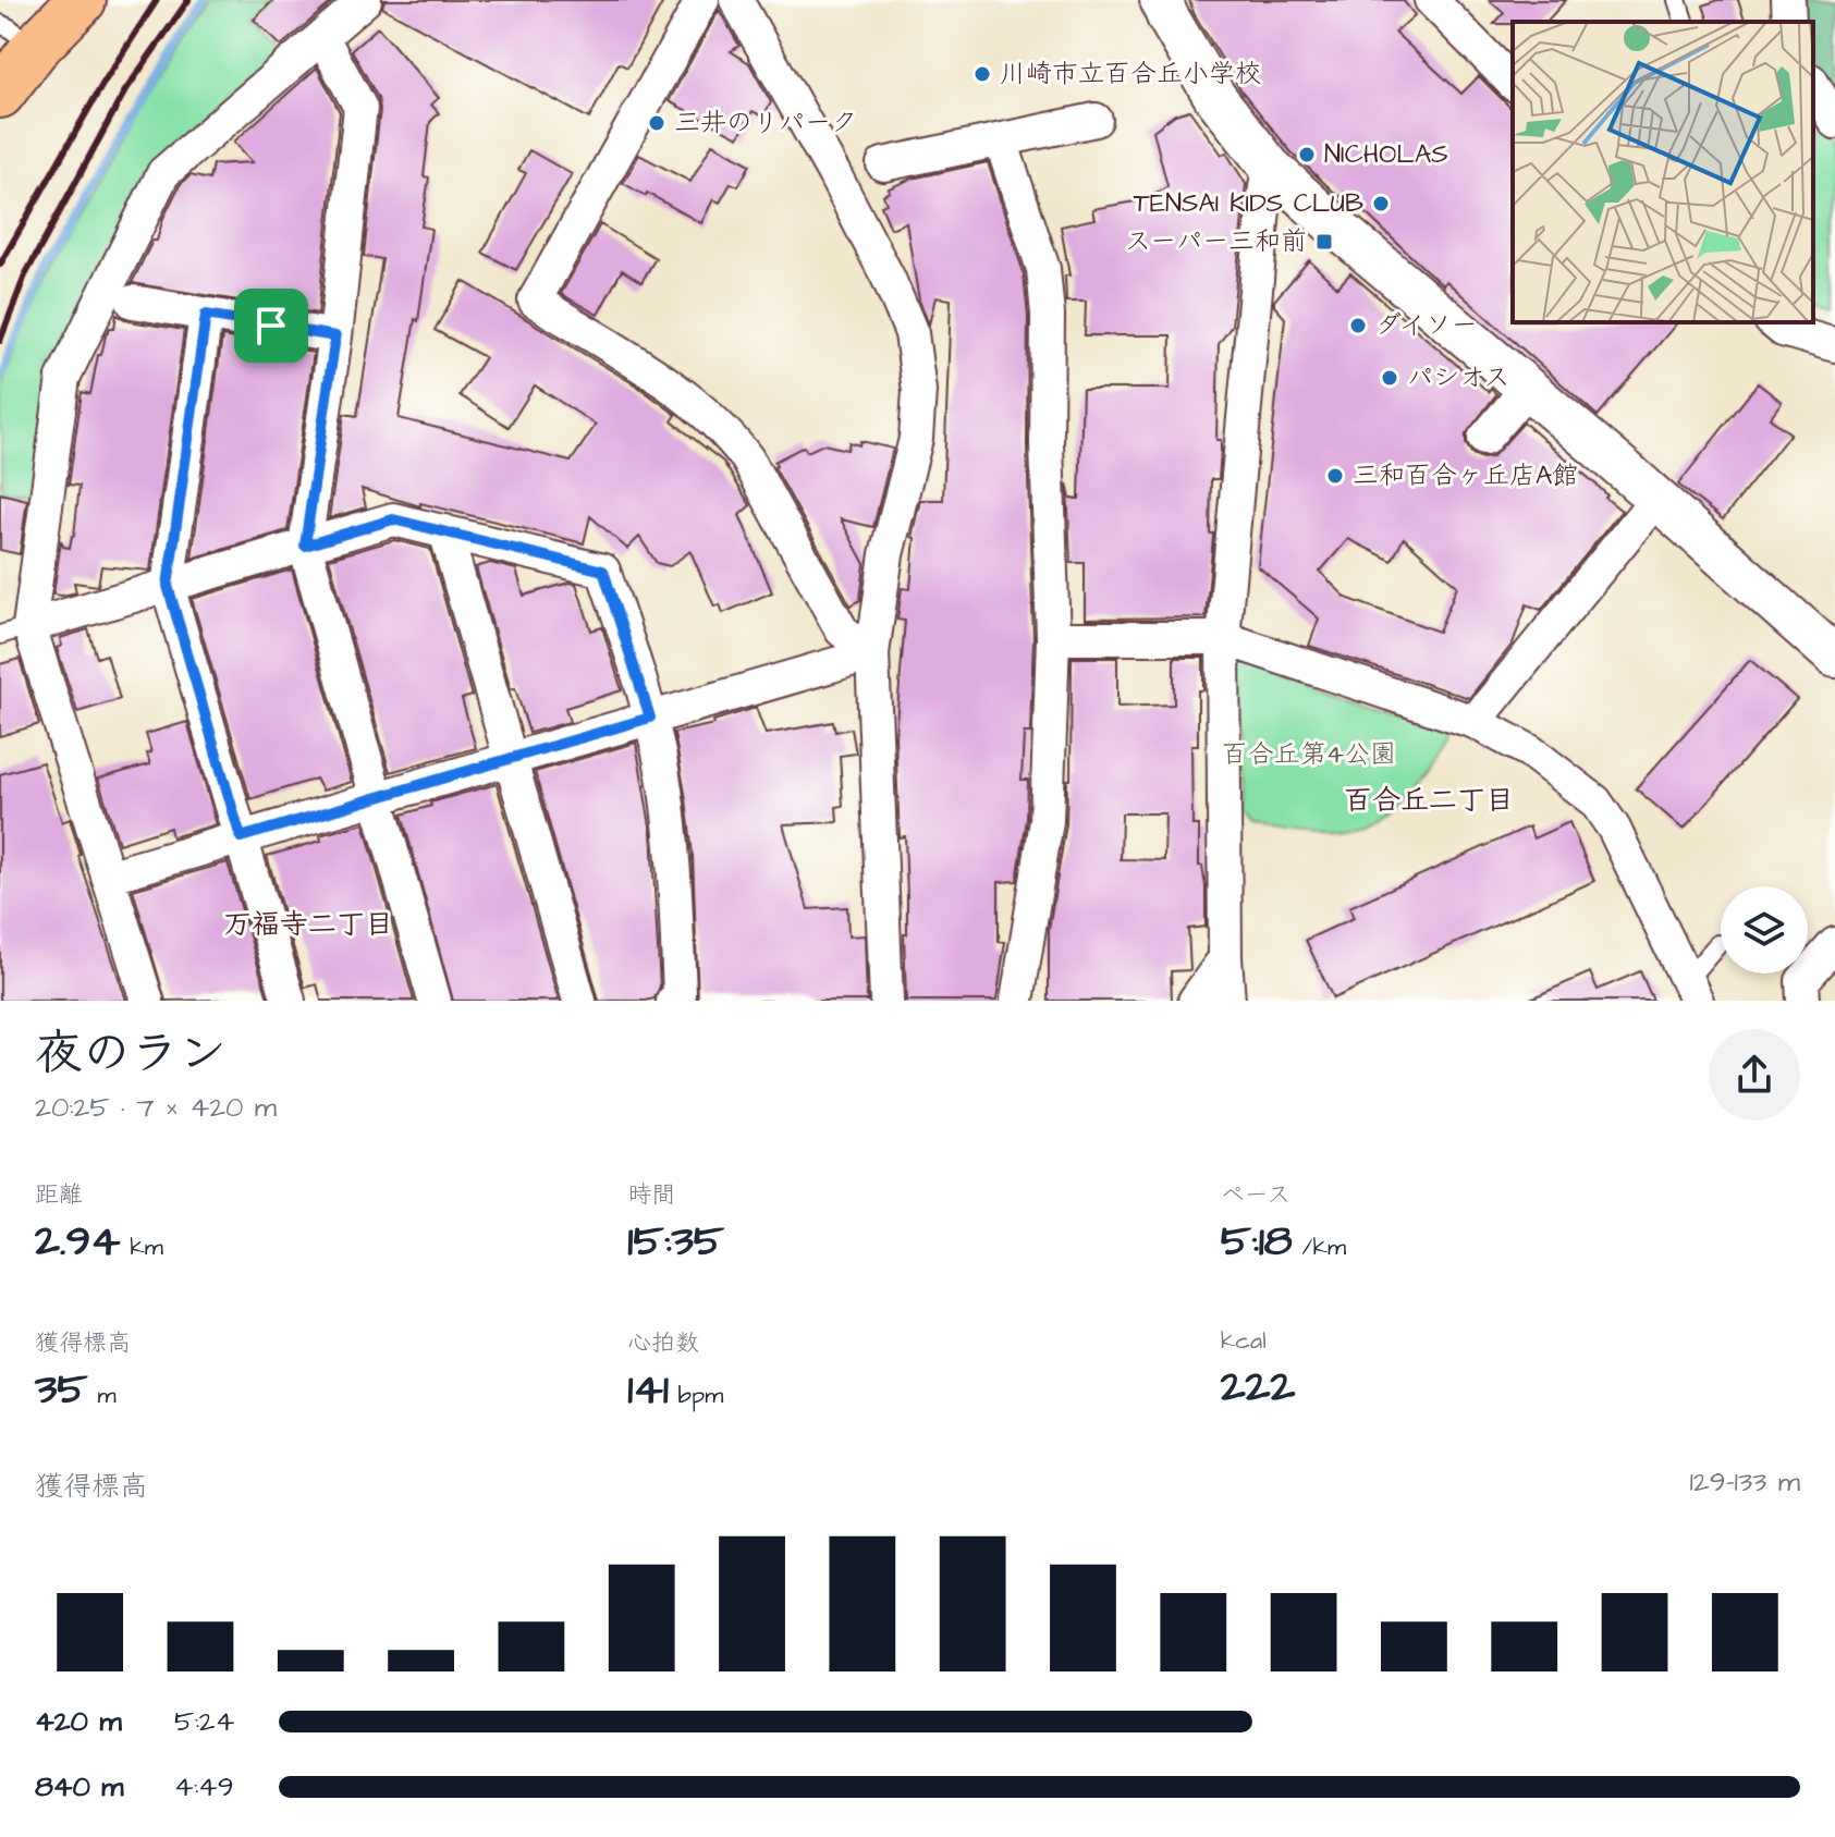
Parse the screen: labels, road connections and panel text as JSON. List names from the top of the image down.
{
  "districts": ["百合丘二丁目", "万福寺二丁目"],
  "parks": ["百合丘第4公園"],
  "places": {
    "other": [
      "川崎市立百合丘小学校",
      "三井のリパーク",
      "NICHOLAS",
      "TENSAI KIDS CLUB",
      "ダイソー",
      "パシオス",
      "三和百合ヶ丘店A館"
    ],
    "transit": ["スーパー三和前"]
  },
  "page": {
    "heading": ["夜のラン", "20:25 · 7 × 420 m"],
    "stats": [
      ["距離", "2.94 km"],
      ["時間", "15:35"],
      ["ペース", "5:18 /km"],
      ["獲得標高", "35 m"],
      ["心拍数", "141 bpm"],
      ["kcal", "222"]
    ],
    "chart": ["獲得標高", "129–133 m"],
    "list": [
      {
        "name": "420 m",
        "note": "5:24"
      },
      {
        "name": "840 m",
        "note": "4:49"
      }
    ]
  }
}
